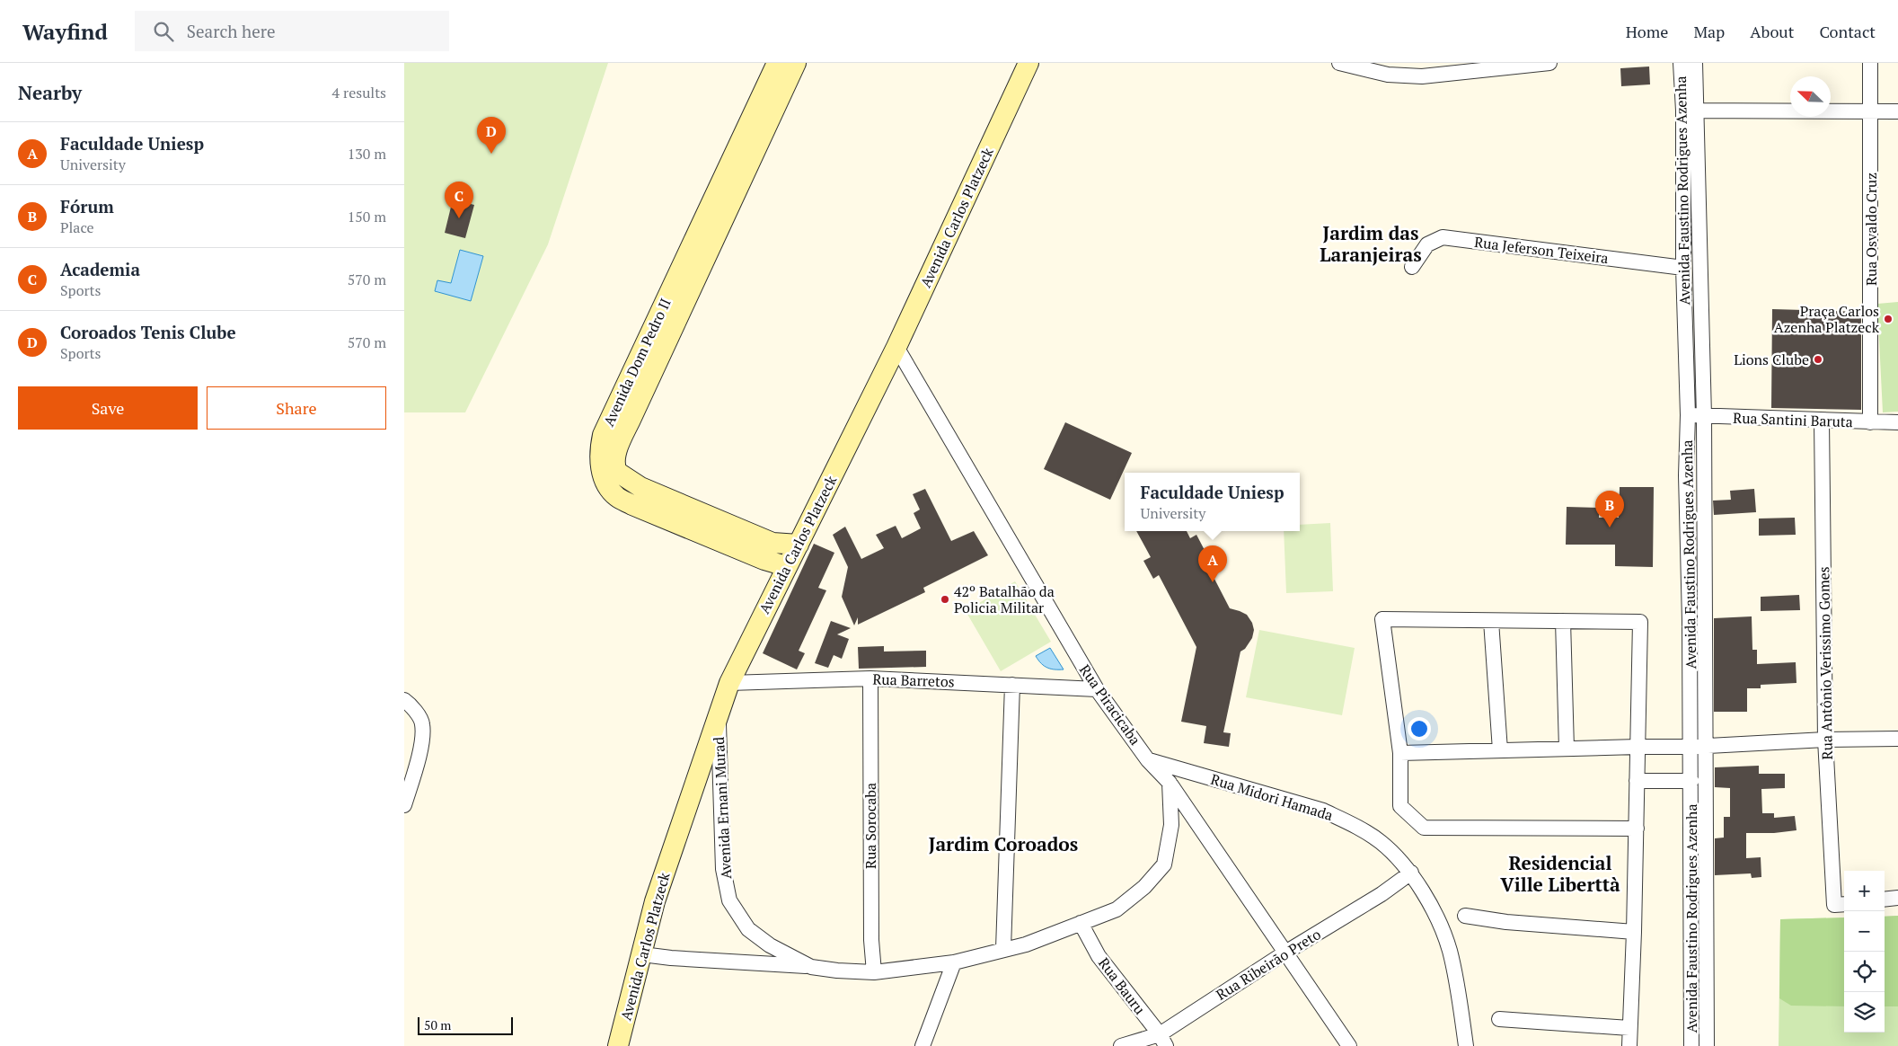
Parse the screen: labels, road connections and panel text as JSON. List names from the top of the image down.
{
  "streets": {
    "main road": ["Avenida Carlos Platzeck", "Avenida Dom Pedro II"],
    "street": [
      "Avenida Faustino Rodrigues Azenha",
      "Rua Osvaldo Cruz",
      "Rua Jeferson Teixeira",
      "Rua Santini Baruta",
      "Rua Antônio Verissimo Gomes",
      "Rua Barretos",
      "Rua Piracicaba",
      "Rua Midori Hamada",
      "Avenida Ernani Murad",
      "Rua Sorocaba",
      "Rua Ribeirão Preto",
      "Rua Bauru"
    ]
  },
  "crossings": [
    ["Avenida Faustino Rodrigues Azenha", "Rua Jeferson Teixeira"],
    ["Avenida Faustino Rodrigues Azenha", "Rua Santini Baruta"],
    ["Avenida Carlos Platzeck", "Avenida Dom Pedro II"],
    ["Avenida Carlos Platzeck", "Rua Barretos"],
    ["Avenida Carlos Platzeck", "Rua Piracicaba"],
    ["Avenida Carlos Platzeck", "Avenida Ernani Murad"],
    ["Rua Osvaldo Cruz", "Rua Santini Baruta"],
    ["Rua Santini Baruta", "Rua Antônio Verissimo Gomes"],
    ["Rua Barretos", "Rua Piracicaba"],
    ["Rua Barretos", "Rua Sorocaba"],
    ["Rua Piracicaba", "Rua Midori Hamada"],
    ["Rua Piracicaba", "Avenida Ernani Murad"],
    ["Rua Piracicaba", "Rua Ribeirão Preto"],
    ["Rua Midori Hamada", "Rua Ribeirão Preto"],
    ["Avenida Ernani Murad", "Rua Sorocaba"],
    ["Avenida Ernani Murad", "Rua Bauru"],
    ["Rua Ribeirão Preto", "Rua Bauru"]
  ],
  "districts": ["Jardim das Laranjeiras", "Jardim Coroados", "Residencial Ville Liberttà"],
  "places": ["Praça Carlos Azenha Platzeck", "Lions Clube", "42º Batalhão da Policia Militar"],
  "scale_bar": "50 m",
  "north": "top left",
  "page": {
    "header": "Wayfind",
    "search": "Search here",
    "nav": [
      "Home",
      "Map",
      "About",
      "Contact"
    ],
    "heading": ["Nearby", "4 results"],
    "pins": [
      "D",
      "C",
      "B",
      "A"
    ],
    "list": [
      {
        "mark": "A",
        "name": "Faculdade Uniesp",
        "note": "University",
        "value": "130 m"
      },
      {
        "mark": "B",
        "name": "Fórum",
        "note": "Place",
        "value": "150 m"
      },
      {
        "mark": "C",
        "name": "Academia",
        "note": "Sports",
        "value": "570 m"
      },
      {
        "mark": "D",
        "name": "Coroados Tenis Clube",
        "note": "Sports",
        "value": "570 m"
      }
    ],
    "buttons": ["Save", "Share"],
    "popup": ["Faculdade Uniesp", "University"],
    "map_buttons": ["+", "−"],
    "scale": "50 m"
  }
}
